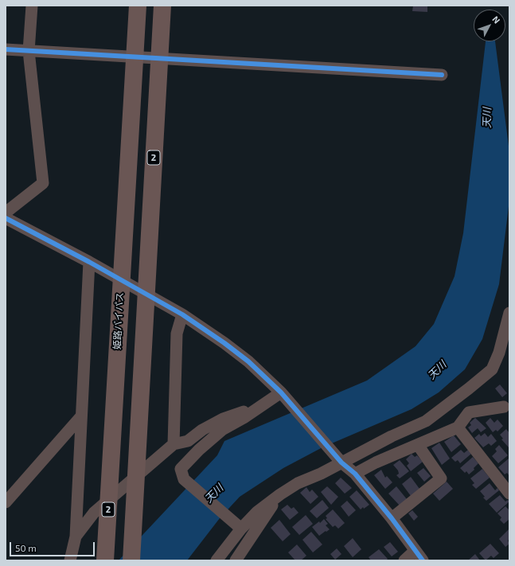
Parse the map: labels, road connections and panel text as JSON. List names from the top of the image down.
{
  "streets": {
    "highway": ["2", "姫路バイパス"]
  },
  "water": ["天川"],
  "scale_bar": "50 m",
  "north": "top right"
}
